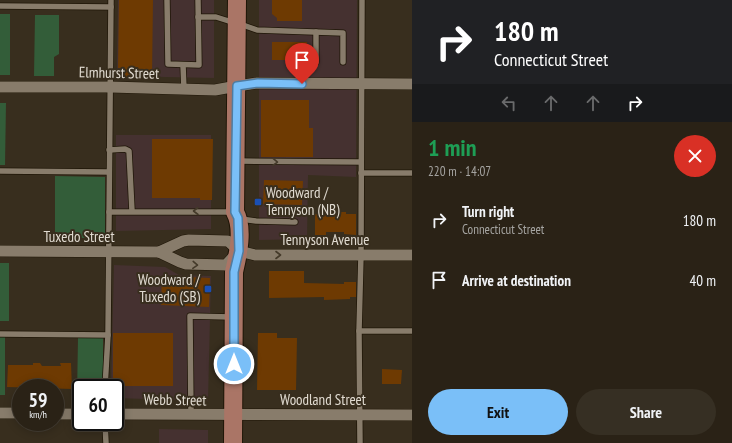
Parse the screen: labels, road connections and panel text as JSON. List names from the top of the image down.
{
  "streets": {
    "street": [
      "Elmhurst Street",
      "Tuxedo Street",
      "Tennyson Avenue",
      "Webb Street",
      "Woodland Street"
    ]
  },
  "crossings": [
    ["Tuxedo Street", "Tennyson Avenue"],
    ["Webb Street", "Woodland Street"]
  ],
  "one_way": ["Tennyson Avenue"],
  "places": {
    "transit": ["Woodward / Tennyson (NB)", "Woodward / Tuxedo (SB)"]
  },
  "page": {
    "turn": ["180 m", "Connecticut Street"],
    "heading": ["1 min", "220 m · 14:07"],
    "list": [
      {
        "name": "Turn right",
        "note": "Connecticut Street",
        "value": "180 m"
      },
      {
        "name": "Arrive at destination",
        "value": "40 m"
      }
    ],
    "speed": "59 km/h",
    "limit": "60",
    "buttons": ["Exit", "Share"]
  }
}
